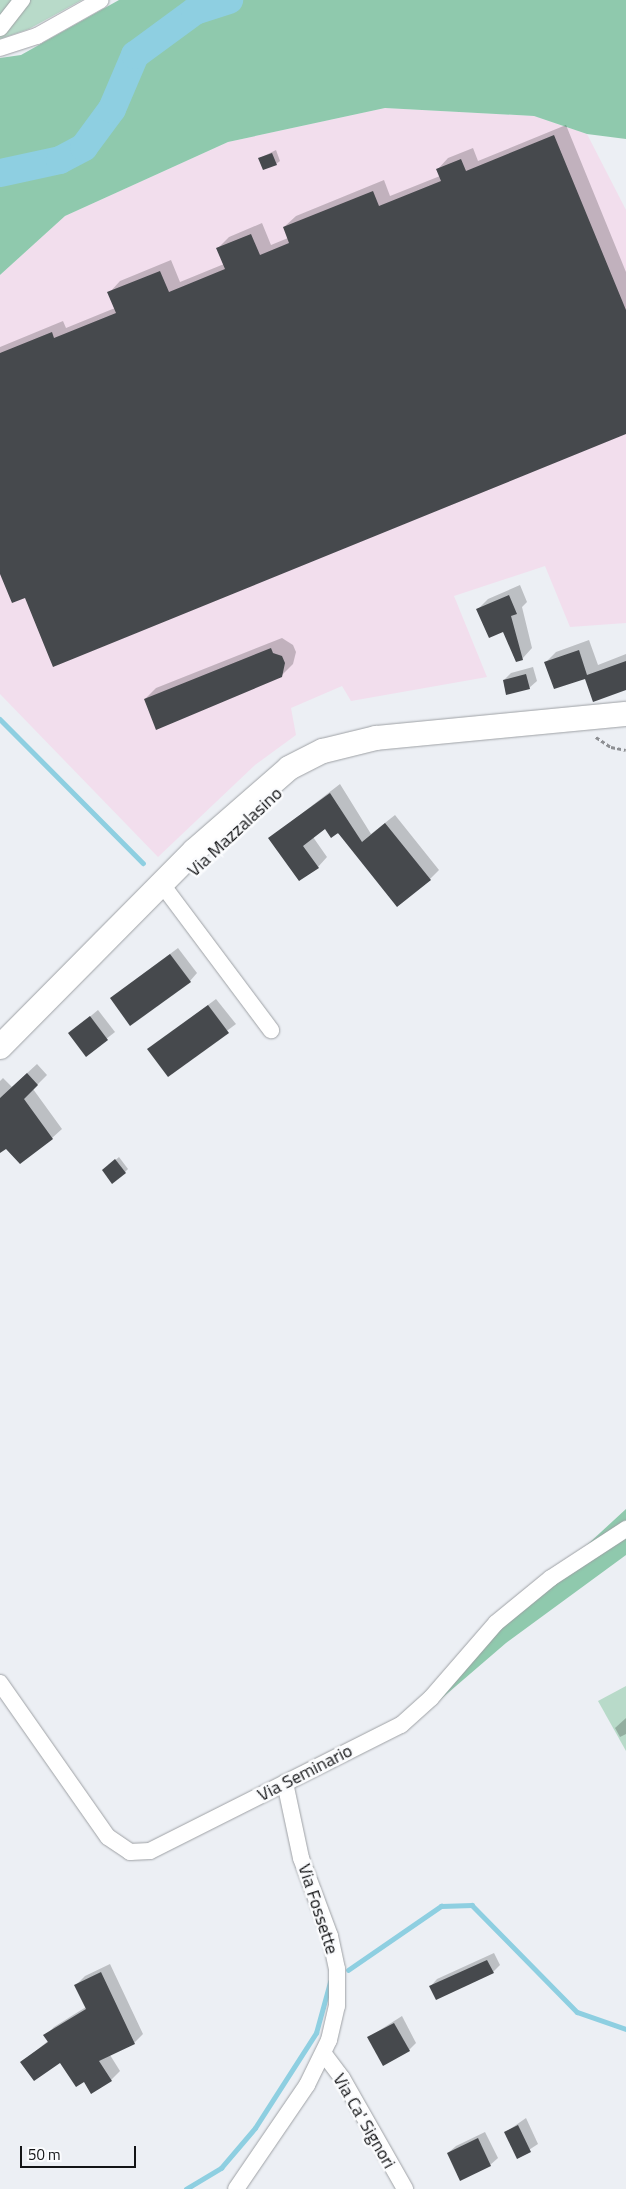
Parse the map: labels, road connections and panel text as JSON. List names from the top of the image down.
{
  "streets": {
    "main road": ["Via Mazzalasino"],
    "street": ["Via Seminario", "Via Fossette", "Via Ca' Signori"]
  },
  "crossings": [
    ["Via Seminario", "Via Fossette"],
    ["Via Fossette", "Via Ca' Signori"]
  ],
  "scale_bar": "50 m"
}
